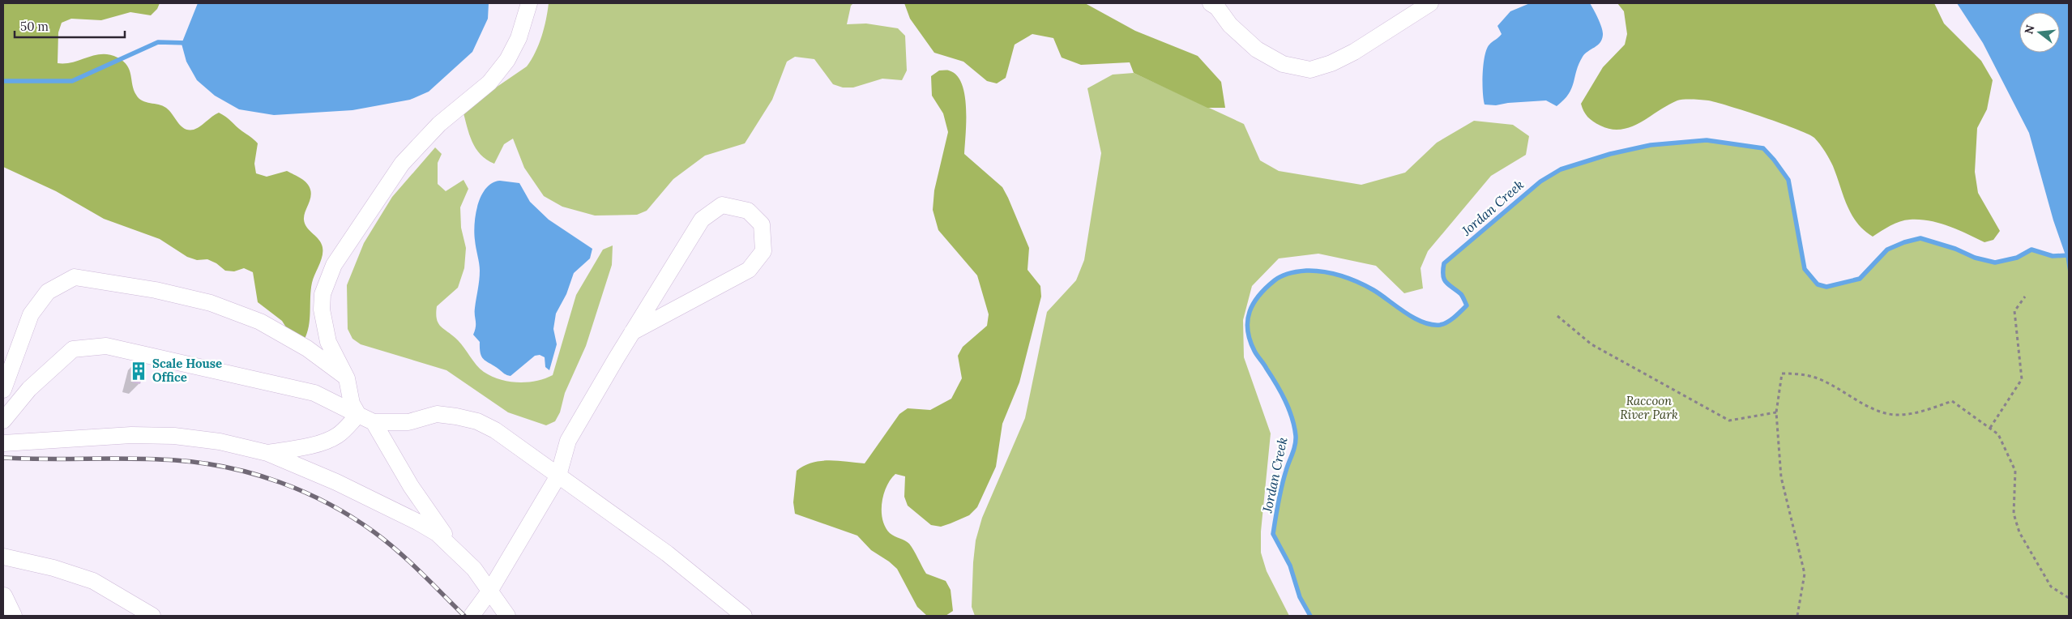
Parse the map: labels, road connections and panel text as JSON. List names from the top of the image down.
{
  "water": ["Jordan Creek"],
  "parks": ["Raccoon River Park"],
  "places": {
    "building": ["Scale House Office"]
  },
  "scale_bar": "50 m",
  "north": "left"
}
